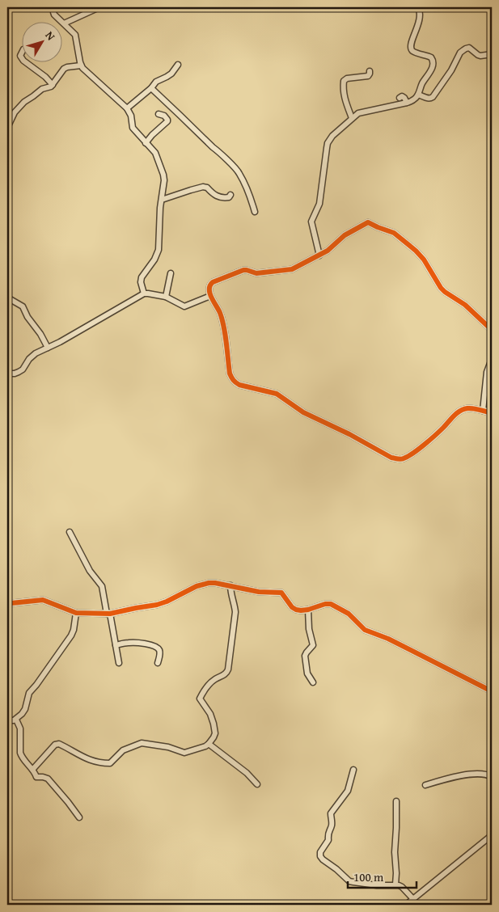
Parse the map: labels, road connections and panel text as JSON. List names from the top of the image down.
{
  "scale_bar": "100 m",
  "north": "top right"
}
